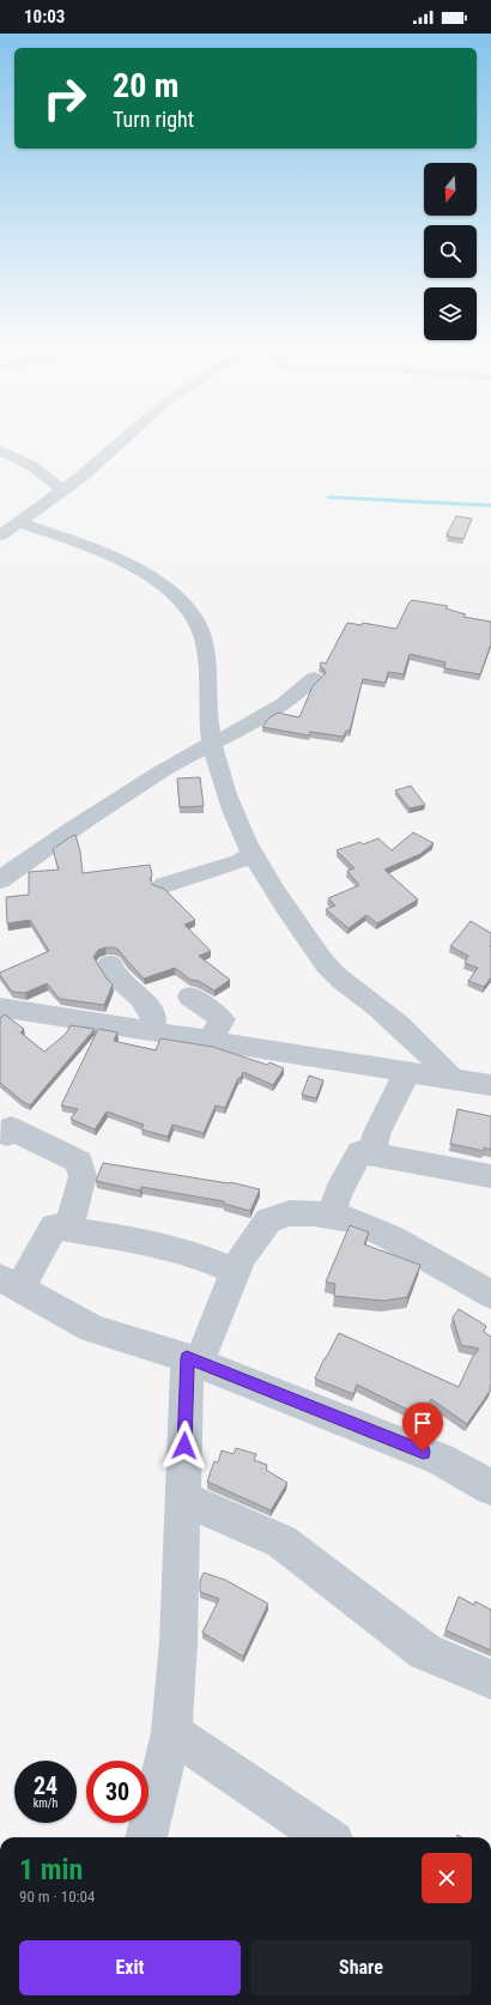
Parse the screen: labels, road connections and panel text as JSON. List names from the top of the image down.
{
  "north": "bottom",
  "page": {
    "status": "10:03",
    "turn": ["20 m", "Turn right"],
    "speed": "24 km/h",
    "limit": "30",
    "heading": ["1 min", "90 m · 10:04"],
    "buttons": ["Exit", "Share"]
  }
}
